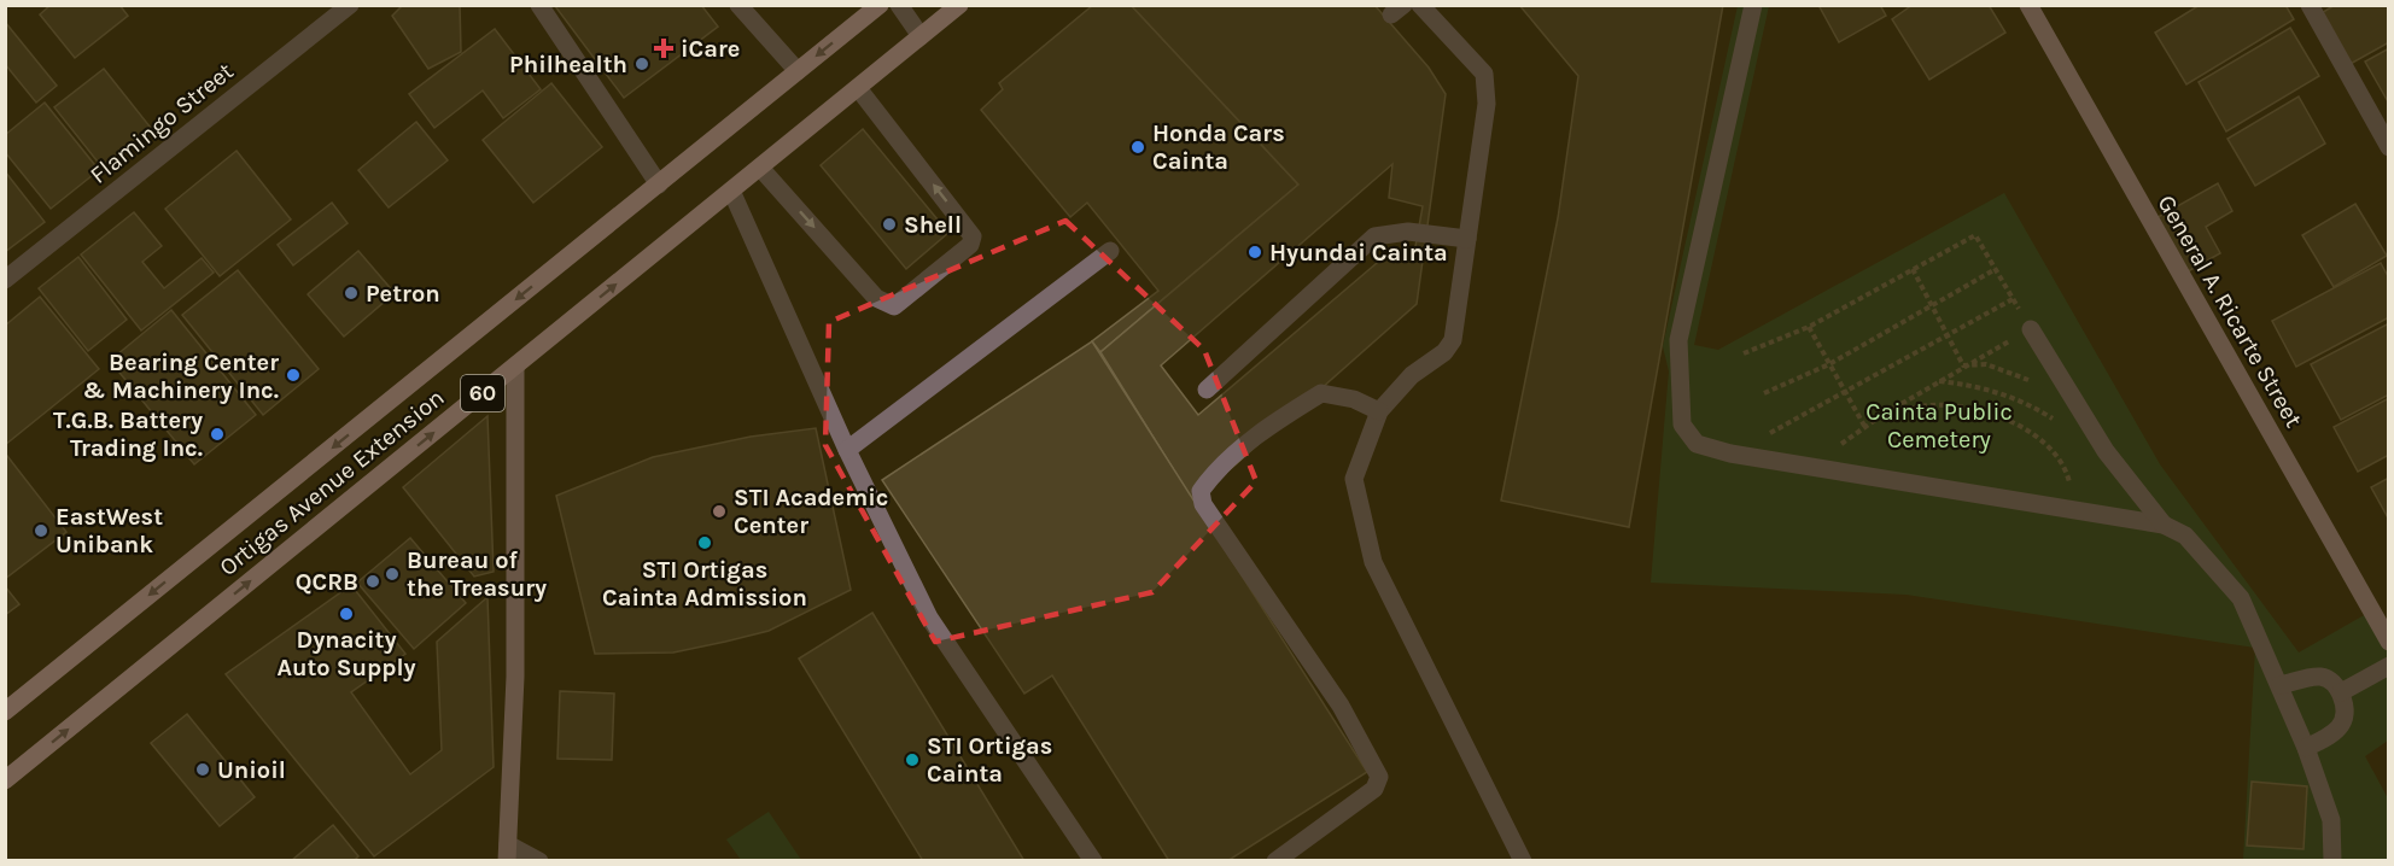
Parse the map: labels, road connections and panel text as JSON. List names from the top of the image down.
{
  "streets": {
    "main road": ["60", "Ortigas Avenue Extension"],
    "street": ["Flamingo Street", "General A. Ricarte Street"]
  },
  "parks": ["Cainta Public Cemetery"],
  "places": {
    "health": ["iCare"],
    "other": [
      "Philhealth",
      "Honda Cars Cainta",
      "Shell",
      "Hyundai Cainta",
      "Petron",
      "Bearing Center & Machinery Inc.",
      "T.G.B. Battery Trading Inc.",
      "STI Academic Center",
      "EastWest Unibank",
      "STI Ortigas Cainta Admission",
      "Bureau of the Treasury",
      "QCRB",
      "Dynacity Auto Supply",
      "STI Ortigas Cainta",
      "Unioil"
    ]
  }
}
